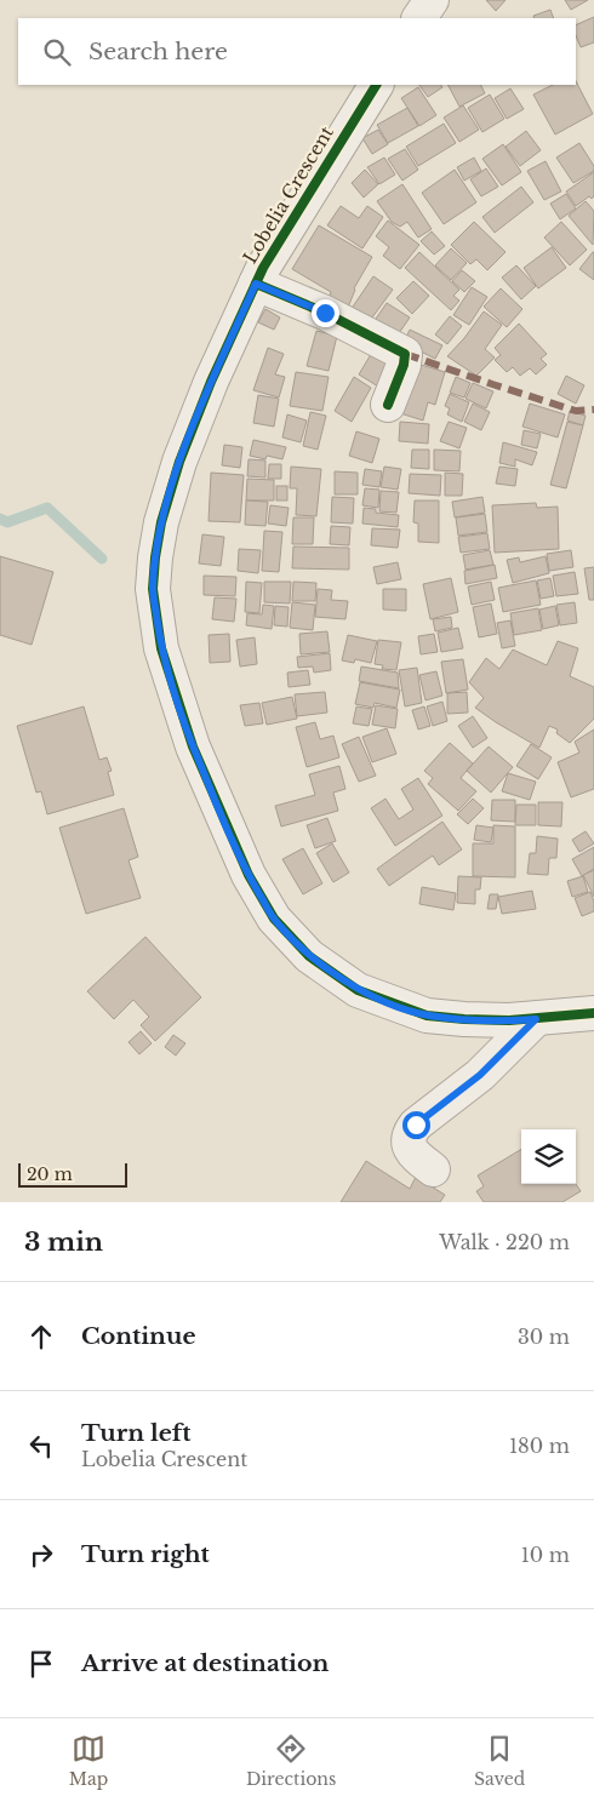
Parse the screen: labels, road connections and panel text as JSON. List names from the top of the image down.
{
  "streets": {
    "street": ["Lobelia Crescent"]
  },
  "scale_bar": "20 m",
  "page": {
    "search": "Search here",
    "scale": "20 m",
    "heading": ["3 min", "Walk · 220 m"],
    "list": [
      ["Continue", "30 m"],
      ["Turn left", "Lobelia Crescent", "180 m"],
      ["Turn right", "10 m"],
      "Arrive at destination"
    ],
    "nav": ["Map", "Directions", "Saved"]
  }
}
